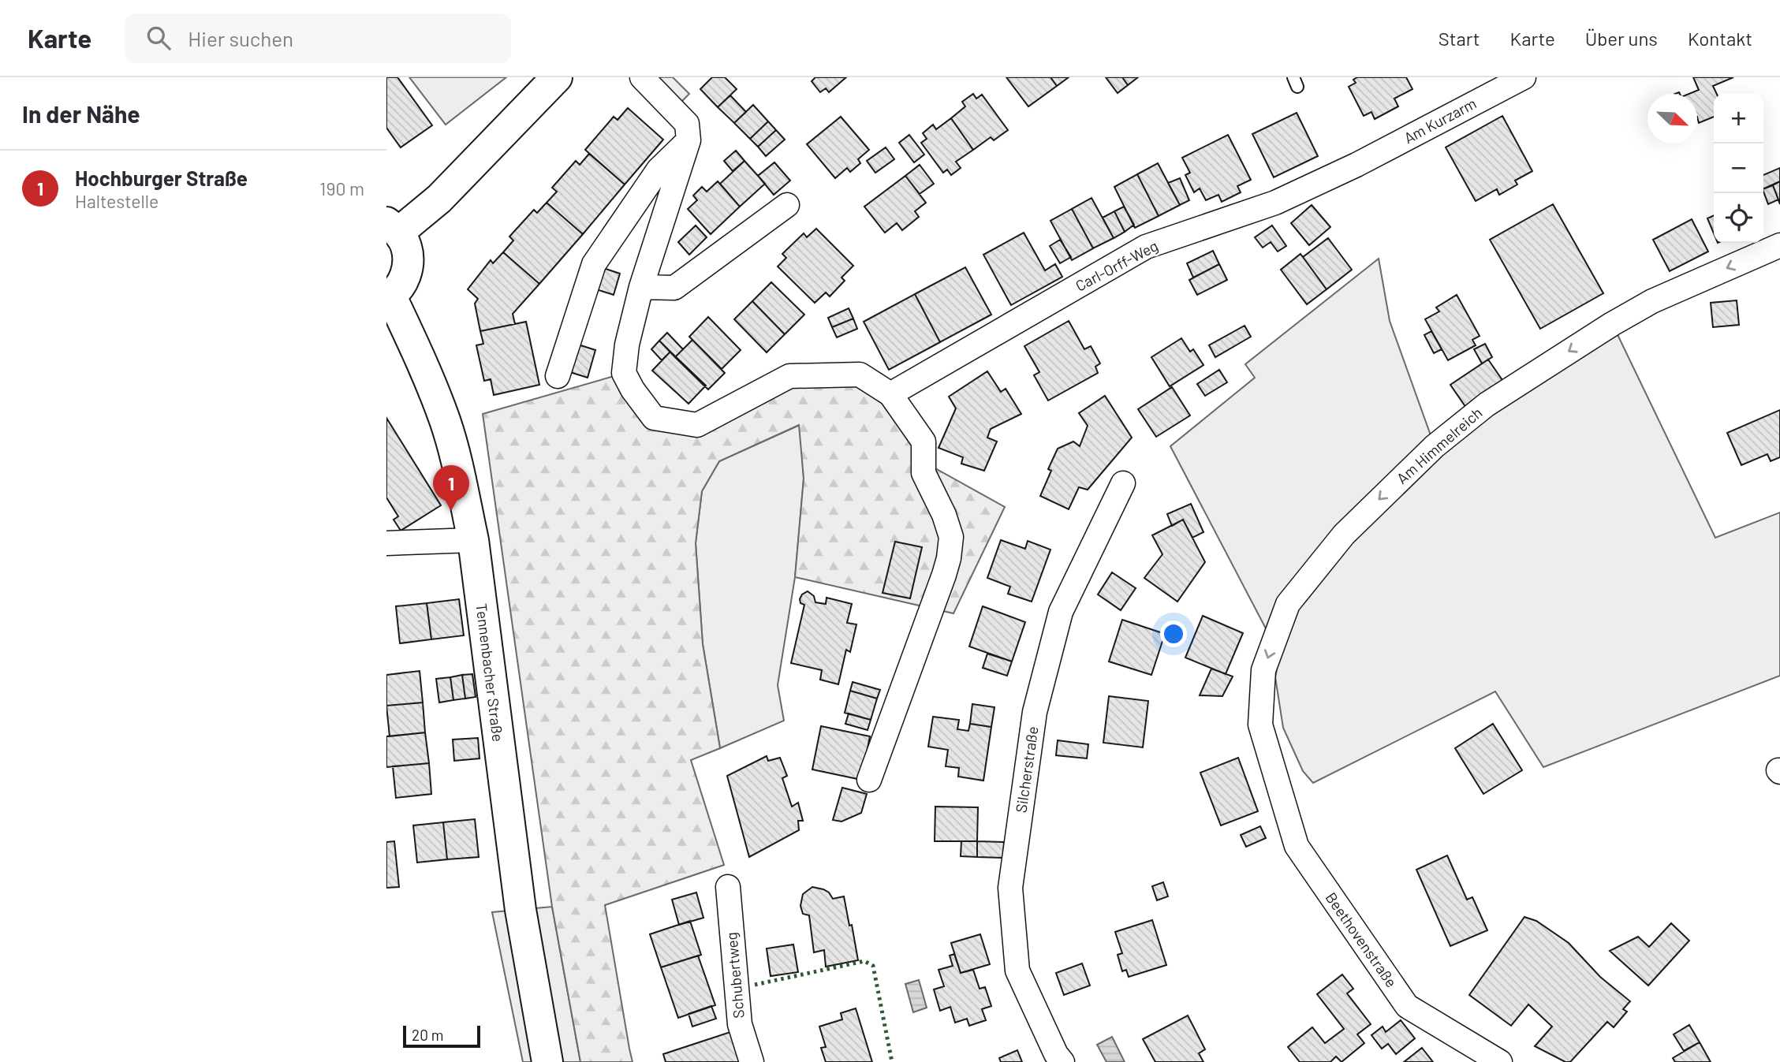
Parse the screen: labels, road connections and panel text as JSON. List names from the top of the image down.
{
  "streets": {
    "street": [
      "Am Kurzarm",
      "Carl-Orff-Weg",
      "Am Himmelreich",
      "Tennenbacher Straße",
      "Silcherstraße",
      "Beethovenstraße",
      "Schubertweg"
    ]
  },
  "crossings": [
    ["Am Kurzarm", "Carl-Orff-Weg"],
    ["Am Himmelreich", "Beethovenstraße"]
  ],
  "one_way": ["Am Himmelreich"],
  "scale_bar": "20 m",
  "north": "bottom right",
  "page": {
    "header": "Karte",
    "search": "Hier suchen",
    "nav": [
      "Start",
      "Karte",
      "Über uns",
      "Kontakt"
    ],
    "heading": "In der Nähe",
    "map_buttons": ["+", "−"],
    "list": [
      {
        "mark": "1",
        "name": "Hochburger Straße",
        "note": "Haltestelle",
        "value": "190 m"
      }
    ],
    "pins": "1",
    "scale": "20 m"
  }
}
